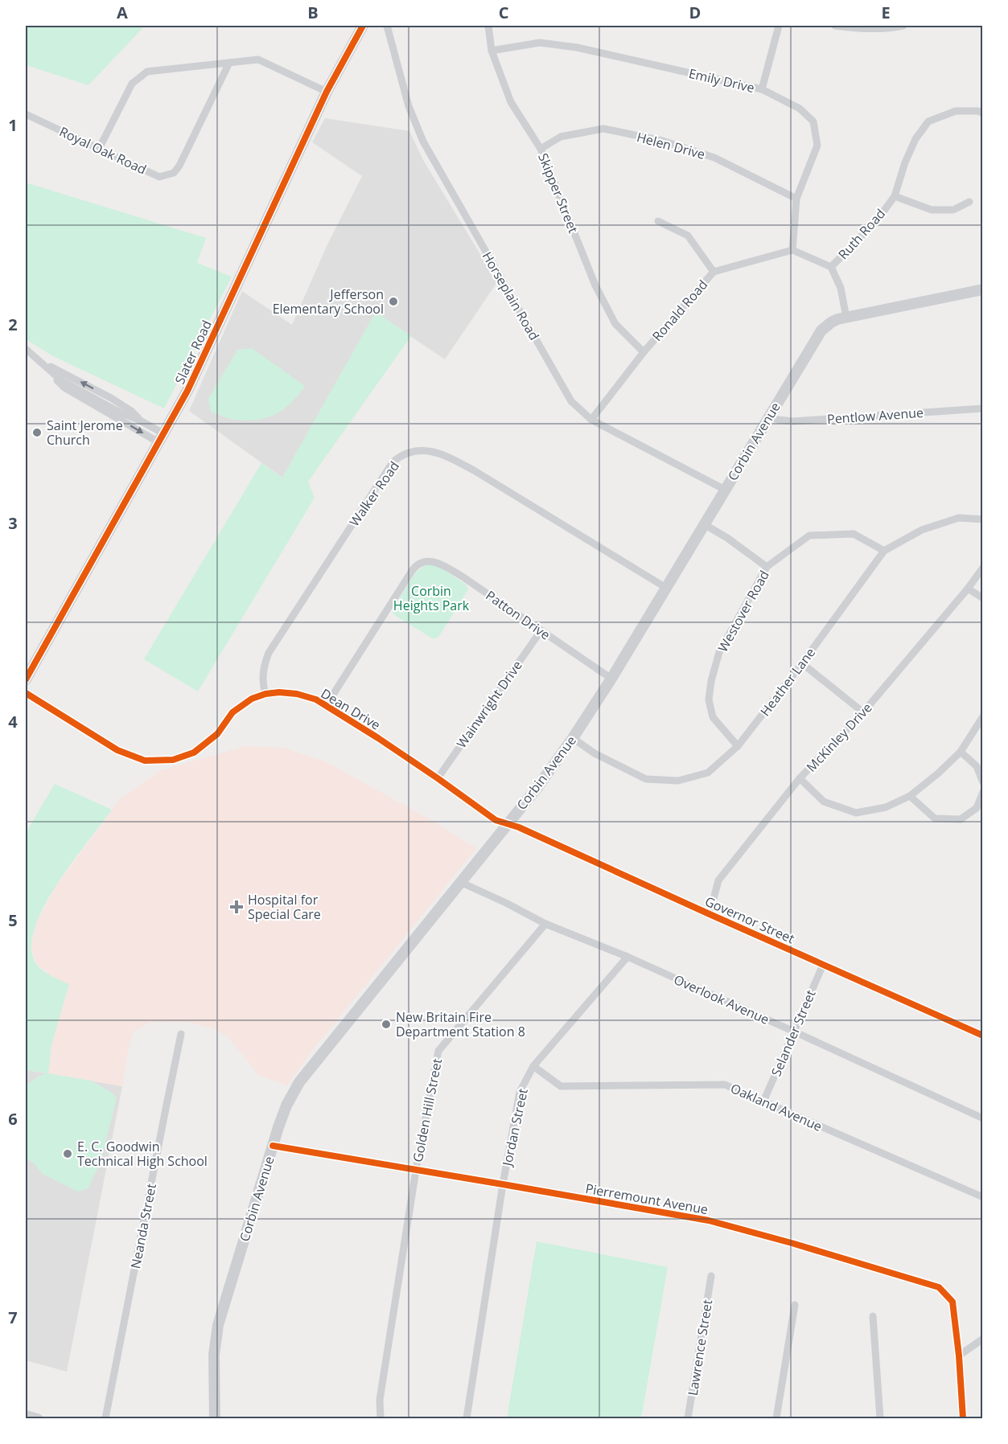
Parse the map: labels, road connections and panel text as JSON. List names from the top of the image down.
{
  "streets": {
    "main road": ["Slater Road", "Corbin Avenue"],
    "street": [
      "Emily Drive",
      "Helen Drive",
      "Royal Oak Road",
      "Skipper Street",
      "Ruth Road",
      "Horseplain Road",
      "Ronald Road",
      "Pentlow Avenue",
      "Walker Road",
      "Westover Road",
      "Patton Drive",
      "Heather Lane",
      "Wainwright Drive",
      "Dean Drive",
      "McKinley Drive",
      "Governor Street",
      "Overlook Avenue",
      "Selander Street",
      "Oakland Avenue",
      "Golden Hill Street",
      "Jordan Street",
      "Pierremount Avenue",
      "Neanda Street",
      "Lawrence Street"
    ]
  },
  "crossings": [
    ["Emily Drive", "Helen Drive"],
    ["Emily Drive", "Skipper Street"],
    ["Emily Drive", "Ronald Road"],
    ["Helen Drive", "Skipper Street"],
    ["Skipper Street", "Ronald Road"],
    ["Horseplain Road", "Ronald Road"],
    ["Horseplain Road", "Corbin Avenue"],
    ["Pentlow Avenue", "Corbin Avenue"],
    ["Corbin Avenue", "Walker Road"],
    ["Corbin Avenue", "Patton Drive"],
    ["Corbin Avenue", "Heather Lane"],
    ["Corbin Avenue", "Dean Drive"],
    ["Corbin Avenue", "Governor Street"],
    ["Corbin Avenue", "Overlook Avenue"],
    ["Corbin Avenue", "Pierremount Avenue"],
    ["Walker Road", "Dean Drive"],
    ["Westover Road", "Heather Lane"],
    ["Patton Drive", "Wainwright Drive"],
    ["Patton Drive", "Dean Drive"],
    ["Wainwright Drive", "Dean Drive"],
    ["Dean Drive", "Governor Street"],
    ["McKinley Drive", "Governor Street"],
    ["Governor Street", "Selander Street"],
    ["Overlook Avenue", "Selander Street"],
    ["Overlook Avenue", "Golden Hill Street"],
    ["Overlook Avenue", "Jordan Street"],
    ["Selander Street", "Oakland Avenue"],
    ["Oakland Avenue", "Jordan Street"],
    ["Golden Hill Street", "Pierremount Avenue"],
    ["Jordan Street", "Pierremount Avenue"]
  ],
  "parks": ["Corbin Heights Park"],
  "places": {
    "other": [
      "Jefferson Elementary School",
      "Saint Jerome Church",
      "New Britain Fire Department Station 8",
      "E. C. Goodwin Technical High School"
    ],
    "health": ["Hospital for Special Care"]
  },
  "grid": {
    "columns": [
      "A",
      "B",
      "C",
      "D",
      "E"
    ],
    "rows": [
      "1",
      "2",
      "3",
      "4",
      "5",
      "6",
      "7"
    ]
  }
}
